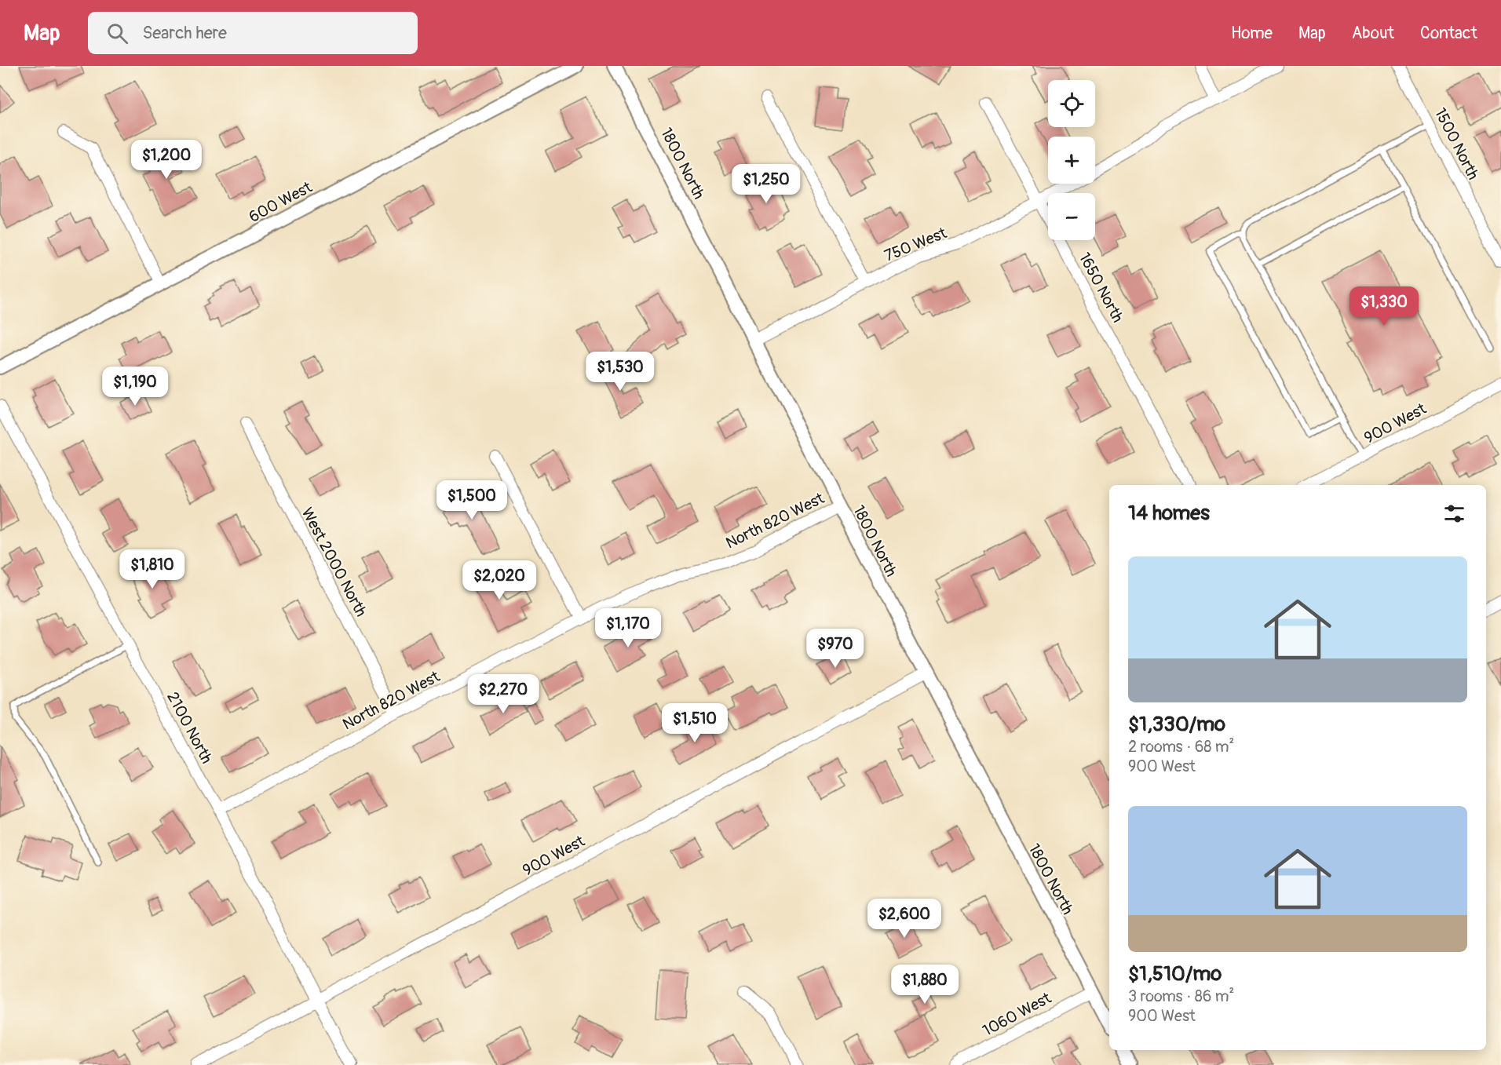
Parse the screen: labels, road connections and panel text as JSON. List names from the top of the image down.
{
  "streets": {
    "street": [
      "1500 North",
      "1800 North",
      "600 West",
      "750 West",
      "1650 North",
      "900 West",
      "North 820 West",
      "West 2000 North",
      "2100 North",
      "1060 West"
    ]
  },
  "crossings": [
    ["1800 North", "750 West"],
    ["1800 North", "900 West"],
    ["1800 North", "North 820 West"],
    ["1800 North", "1060 West"],
    ["750 West", "1650 North"],
    ["900 West", "2100 North"],
    ["North 820 West", "West 2000 North"],
    ["North 820 West", "2100 North"]
  ],
  "page": {
    "header": "Map",
    "search": "Search here",
    "nav": [
      "Home",
      "Map",
      "About",
      "Contact"
    ],
    "map_buttons": ["+", "−"],
    "price": [
      "$1,200",
      "$1,250",
      "$1,330",
      "$1,530",
      "$1,190",
      "$1,500",
      "$1,810",
      "$2,020",
      "$1,170",
      "$970",
      "$2,270",
      "$1,510",
      "$2,600",
      "$1,880"
    ],
    "heading": "14 homes",
    "list": [
      {
        "name": "$1,330/mo",
        "note": "2 rooms · 68 m² · 900 West"
      },
      {
        "name": "$1,510/mo",
        "note": "3 rooms · 86 m² · 900 West"
      }
    ]
  }
}
